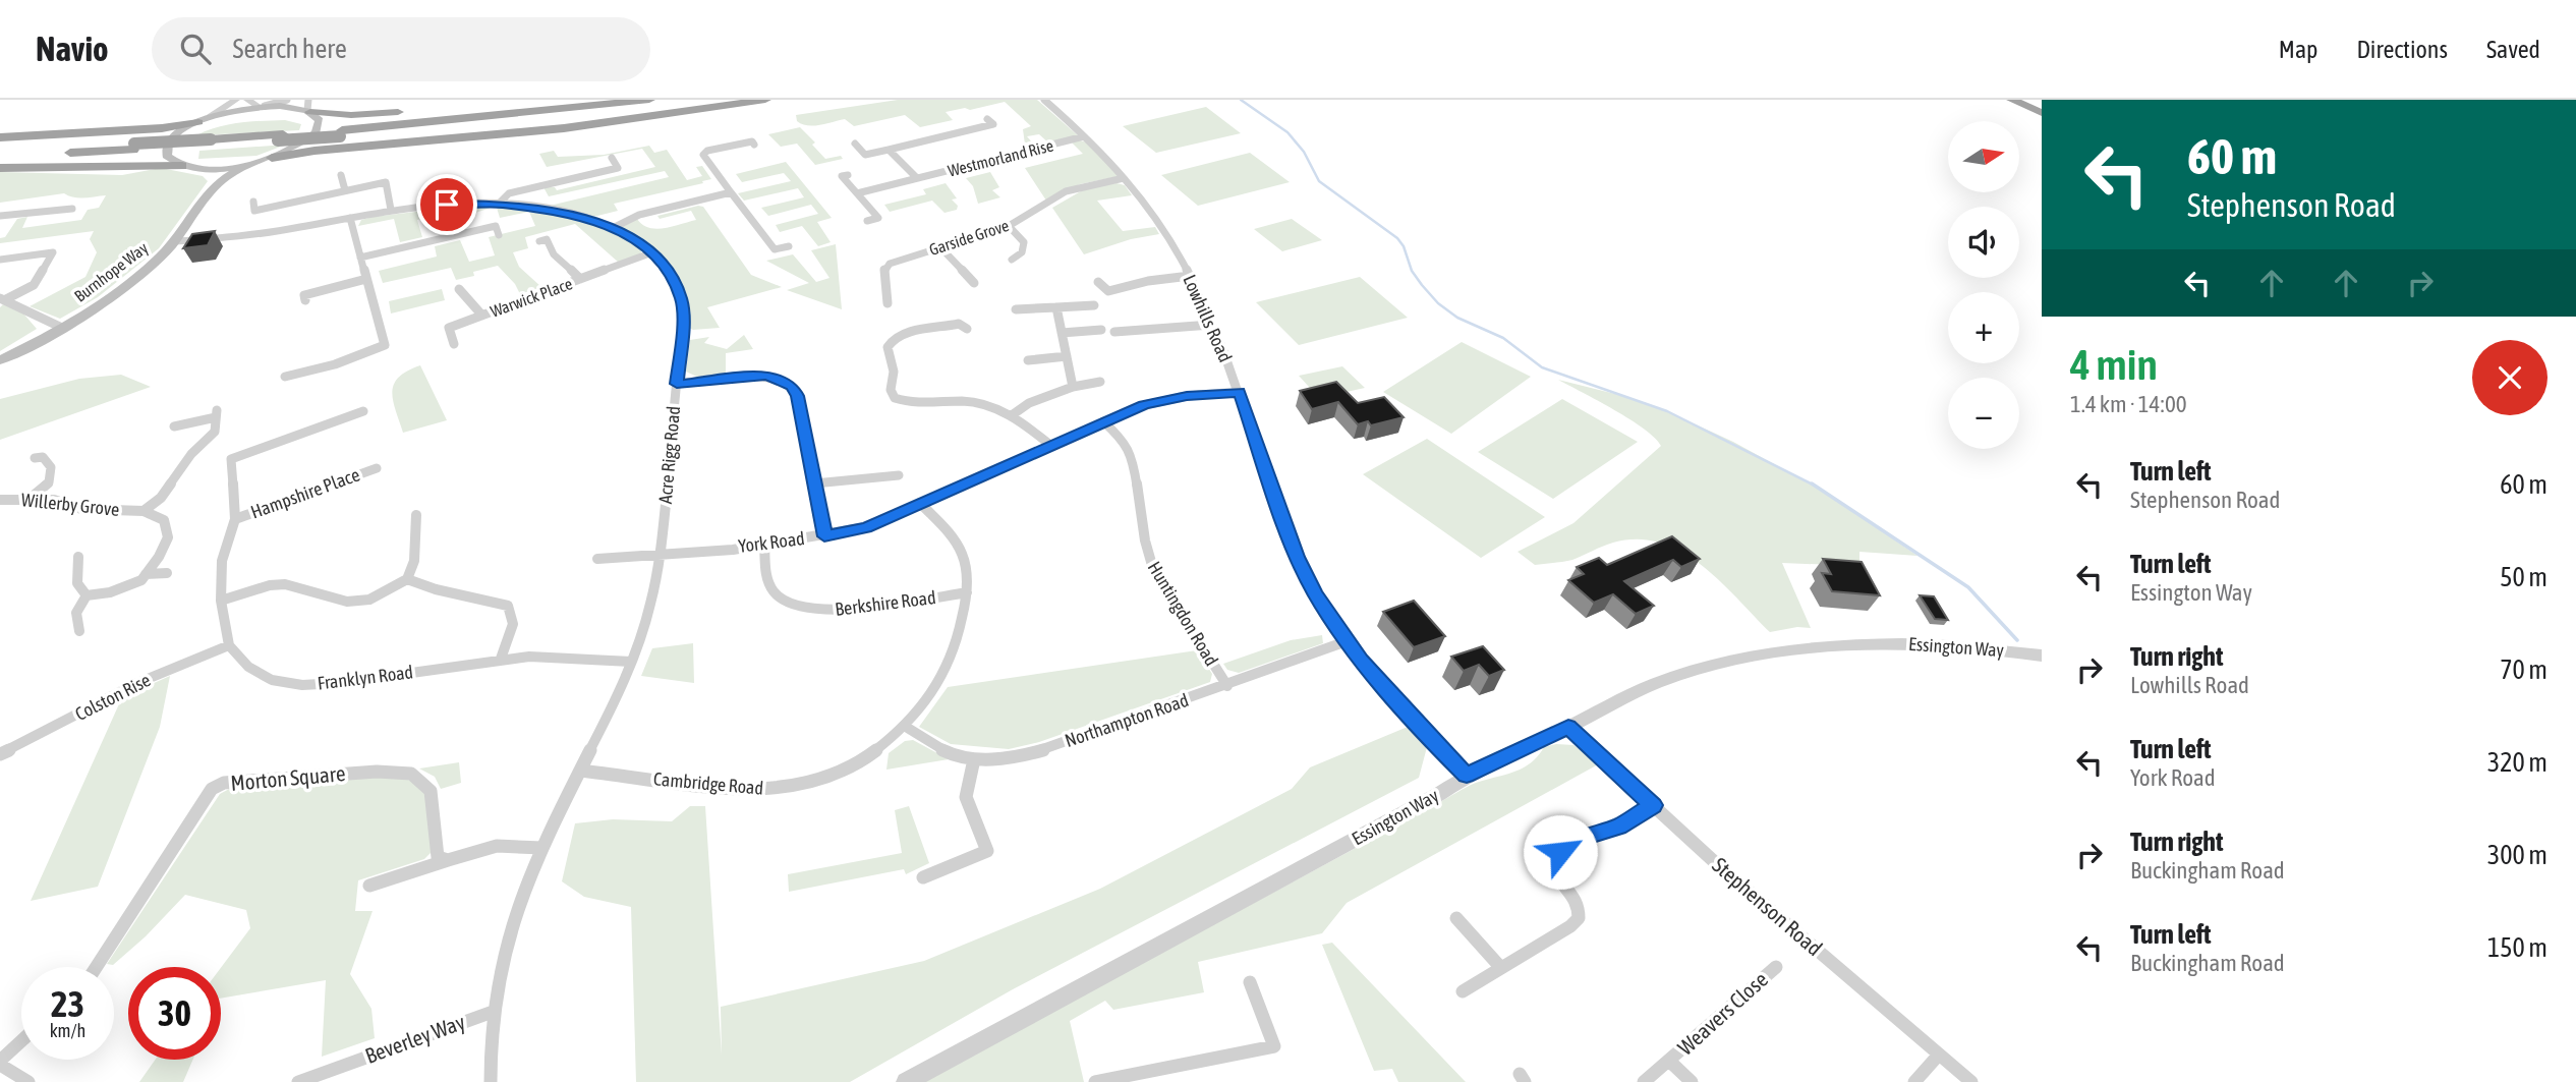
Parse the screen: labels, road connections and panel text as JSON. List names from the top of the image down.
{
  "streets": {
    "main road": ["Burnhope Way"],
    "street": [
      "Westmorland Rise",
      "Garside Grove",
      "Warwick Place",
      "Lowhills Road",
      "Acre Rigg Road",
      "Hampshire Place",
      "Willerby Grove",
      "York Road",
      "Berkshire Road",
      "Huntingdon Road",
      "Essington Way",
      "Franklyn Road",
      "Colston Rise",
      "Northampton Road",
      "Morton Square",
      "Cambridge Road",
      "Stephenson Road",
      "Weavers Close",
      "Beverley Way"
    ]
  },
  "crossings": [
    ["Westmorland Rise", "Lowhills Road"],
    ["Garside Grove", "Lowhills Road"],
    ["Burnhope Way", "Acre Rigg Road"],
    ["Warwick Place", "Acre Rigg Road"],
    ["Lowhills Road", "York Road"],
    ["Lowhills Road", "Essington Way"],
    ["Lowhills Road", "Northampton Road"],
    ["Acre Rigg Road", "York Road"],
    ["Acre Rigg Road", "Franklyn Road"],
    ["Acre Rigg Road", "Cambridge Road"],
    ["Acre Rigg Road", "Beverley Way"],
    ["York Road", "Berkshire Road"],
    ["York Road", "Huntingdon Road"],
    ["York Road", "Cambridge Road"],
    ["Berkshire Road", "Cambridge Road"],
    ["Huntingdon Road", "Northampton Road"],
    ["Essington Way", "Stephenson Road"],
    ["Franklyn Road", "Colston Rise"],
    ["Northampton Road", "Cambridge Road"]
  ],
  "north": "right",
  "page": {
    "header": "Navio",
    "search": "Search here",
    "nav": ["Map", "Directions", "Saved"],
    "turn": ["60 m", "Stephenson Road"],
    "map_buttons": ["+", "−"],
    "heading": ["4 min", "1.4 km · 14:00"],
    "list": [
      {
        "name": "Turn left",
        "note": "Stephenson Road",
        "value": "60 m"
      },
      {
        "name": "Turn left",
        "note": "Essington Way",
        "value": "50 m"
      },
      {
        "name": "Turn right",
        "note": "Lowhills Road",
        "value": "70 m"
      },
      {
        "name": "Turn left",
        "note": "York Road",
        "value": "320 m"
      },
      {
        "name": "Turn right",
        "note": "Buckingham Road",
        "value": "300 m"
      },
      {
        "name": "Turn left",
        "note": "Buckingham Road",
        "value": "150 m"
      }
    ],
    "speed": "23 km/h",
    "limit": "30"
  }
}
